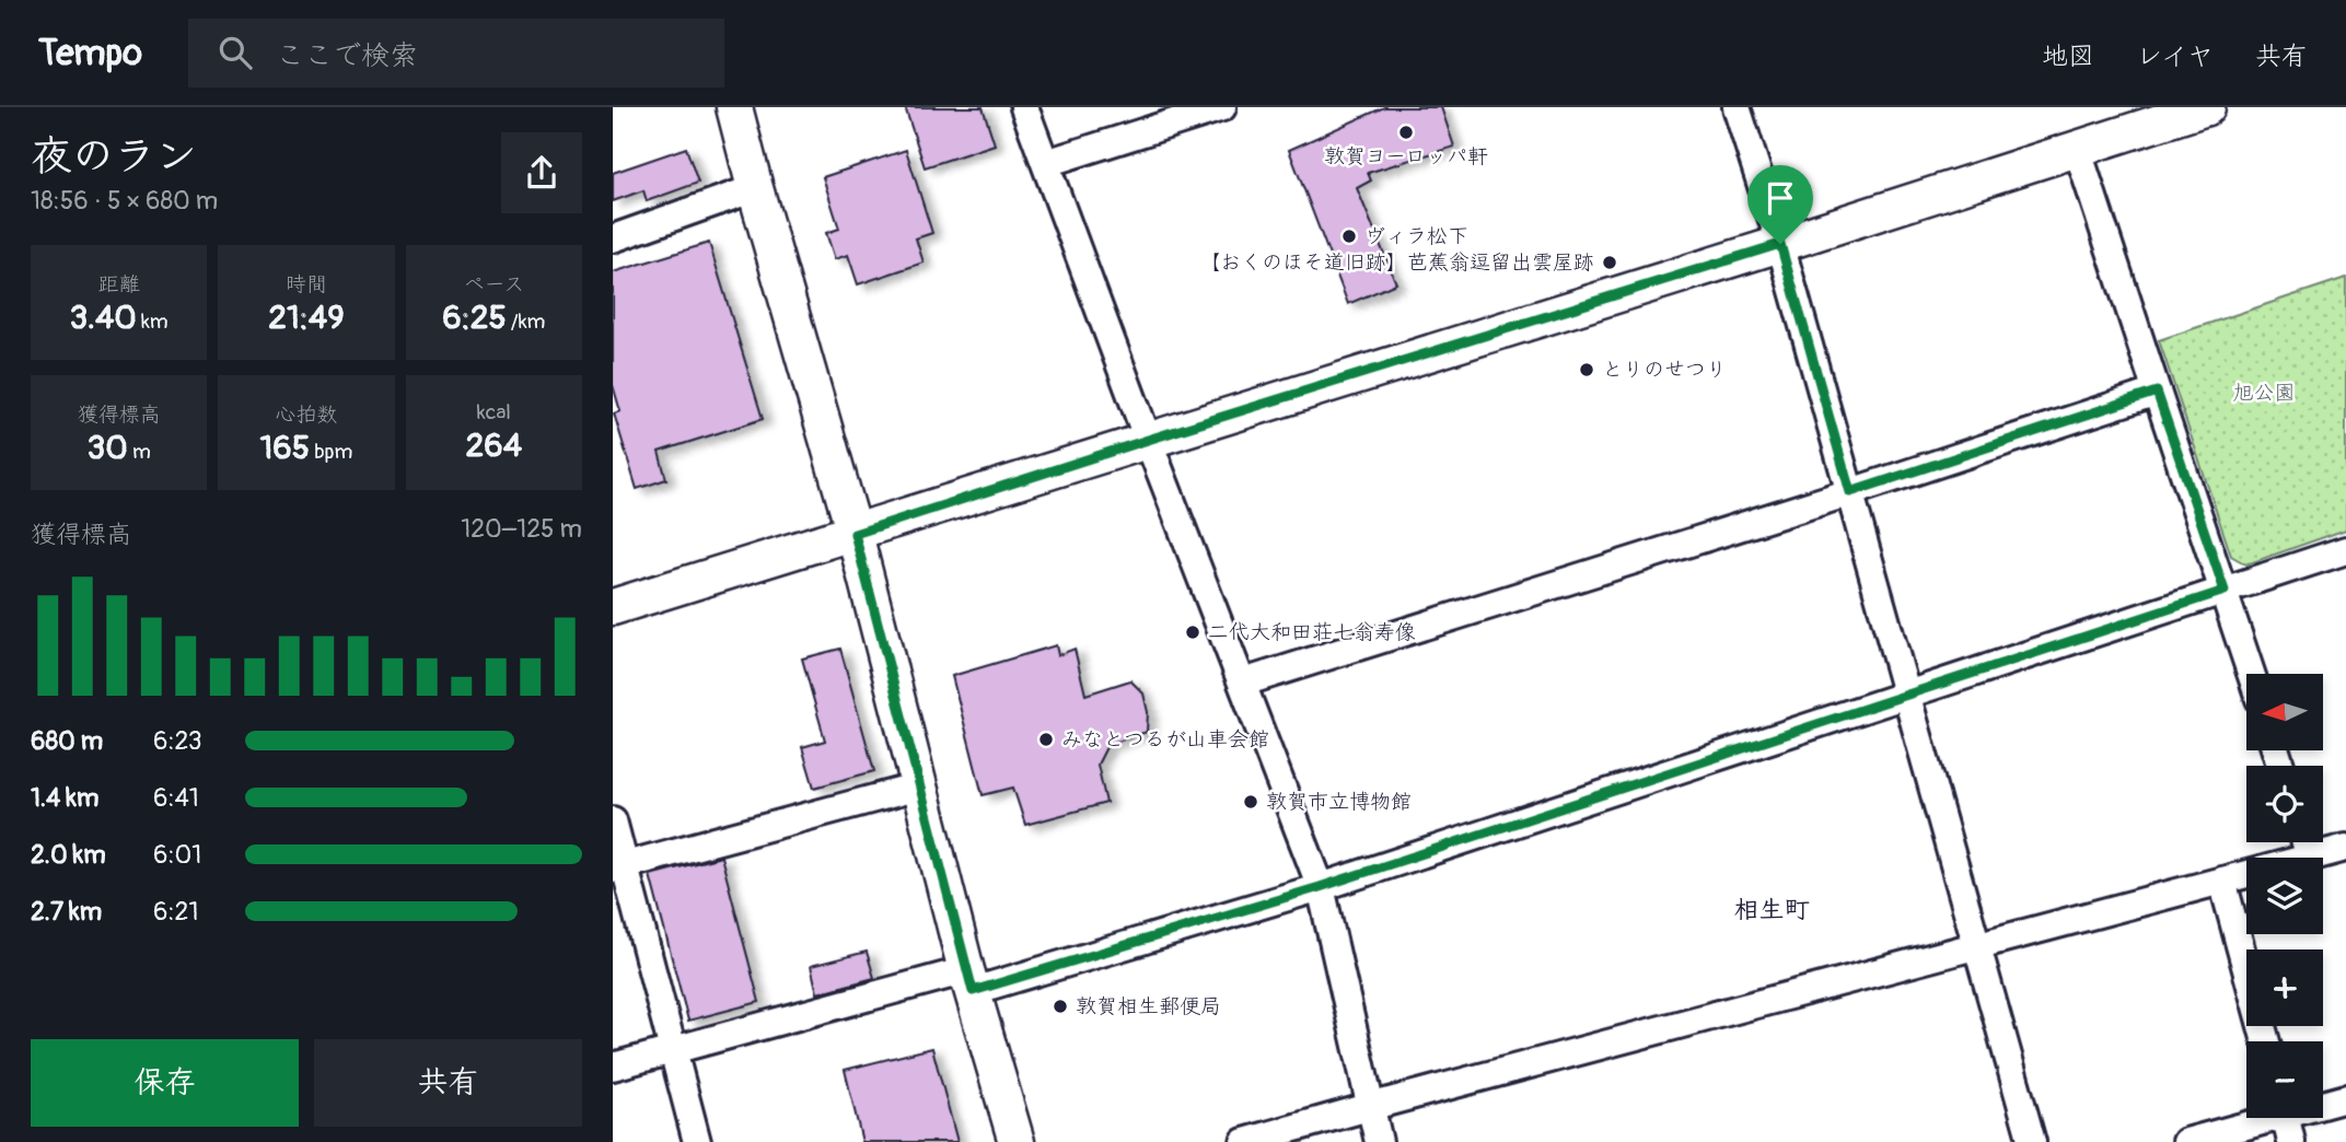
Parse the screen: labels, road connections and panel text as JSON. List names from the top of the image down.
{
  "districts": ["相生町"],
  "parks": ["旭公園"],
  "places": [
    "敦賀ヨーロッパ軒",
    "ヴィラ松下",
    "【おくのほそ道旧跡】芭蕉翁逗留出雲屋跡",
    "とりのせつり",
    "二代大和田荘七翁寿像",
    "みなとつるが山車会館",
    "敦賀市立博物館",
    "敦賀相生郵便局"
  ],
  "north": "left",
  "page": {
    "header": "Tempo",
    "search": "ここで検索",
    "nav": ["地図", "レイヤ", "共有"],
    "heading": ["夜のラン", "18:56 · 5 × 680 m"],
    "stats": [
      ["距離", "3.40 km"],
      ["時間", "21:49"],
      ["ペース", "6:25 /km"],
      ["獲得標高", "30 m"],
      ["心拍数", "165 bpm"],
      ["kcal", "264"]
    ],
    "chart": ["獲得標高", "120–125 m"],
    "map_buttons": ["+", "−"],
    "list": [
      {
        "name": "680 m",
        "note": "6:23"
      },
      {
        "name": "1.4 km",
        "note": "6:41"
      },
      {
        "name": "2.0 km",
        "note": "6:01"
      },
      {
        "name": "2.7 km",
        "note": "6:21"
      }
    ],
    "buttons": ["保存", "共有"]
  }
}
